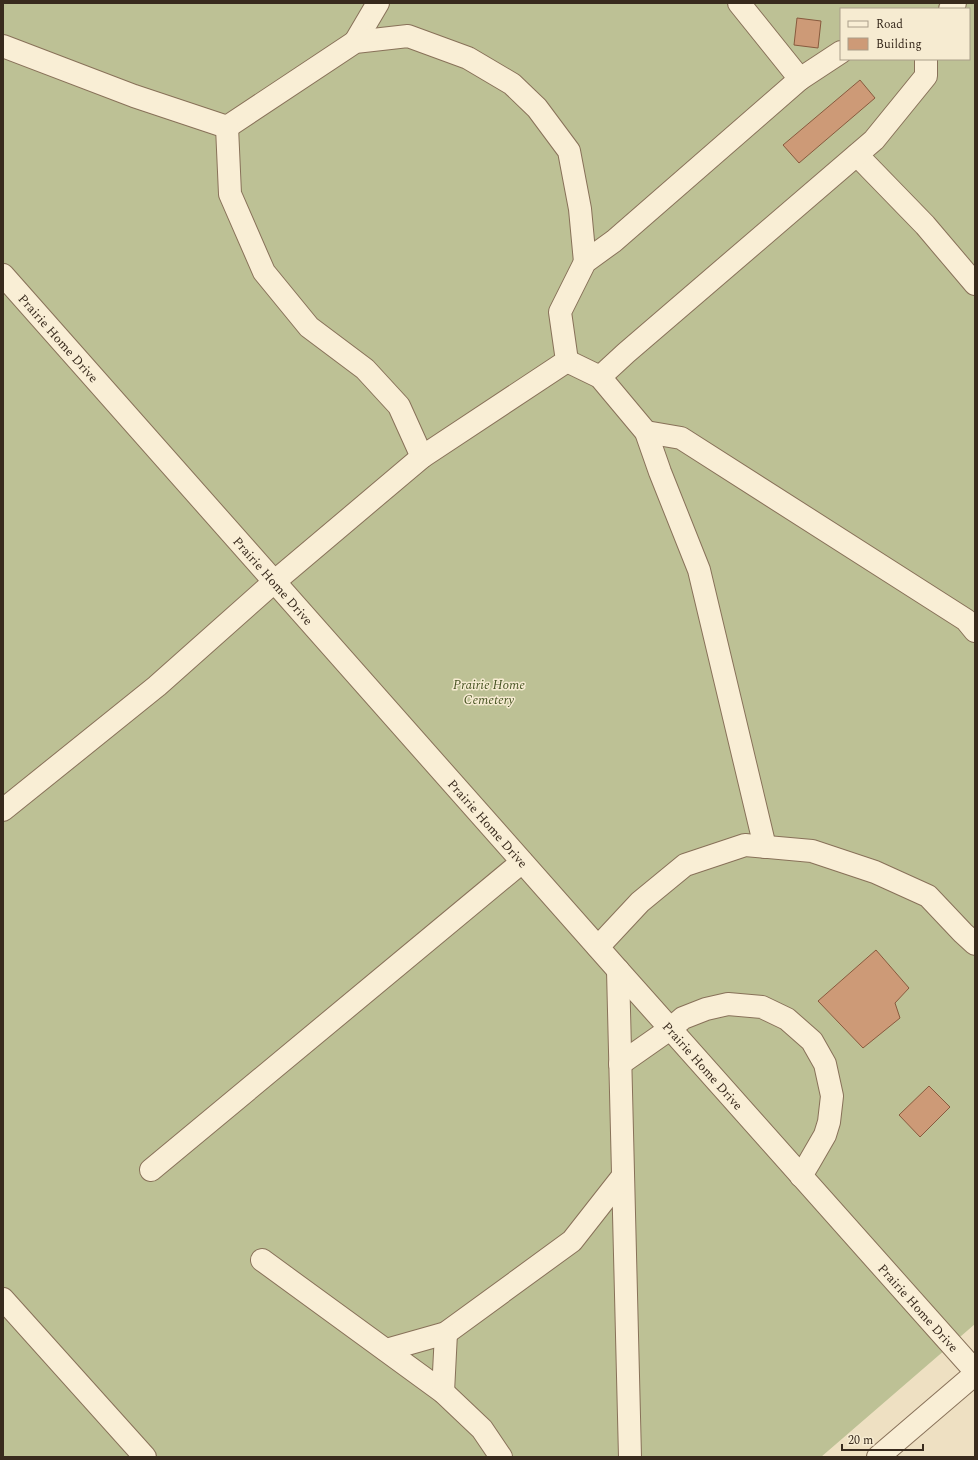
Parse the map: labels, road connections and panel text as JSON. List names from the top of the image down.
{
  "streets": {
    "street": ["Prairie Home Drive"]
  },
  "parks": ["Prairie Home Cemetery"],
  "legend": ["Road", "Building"],
  "scale_bar": "20 m"
}
